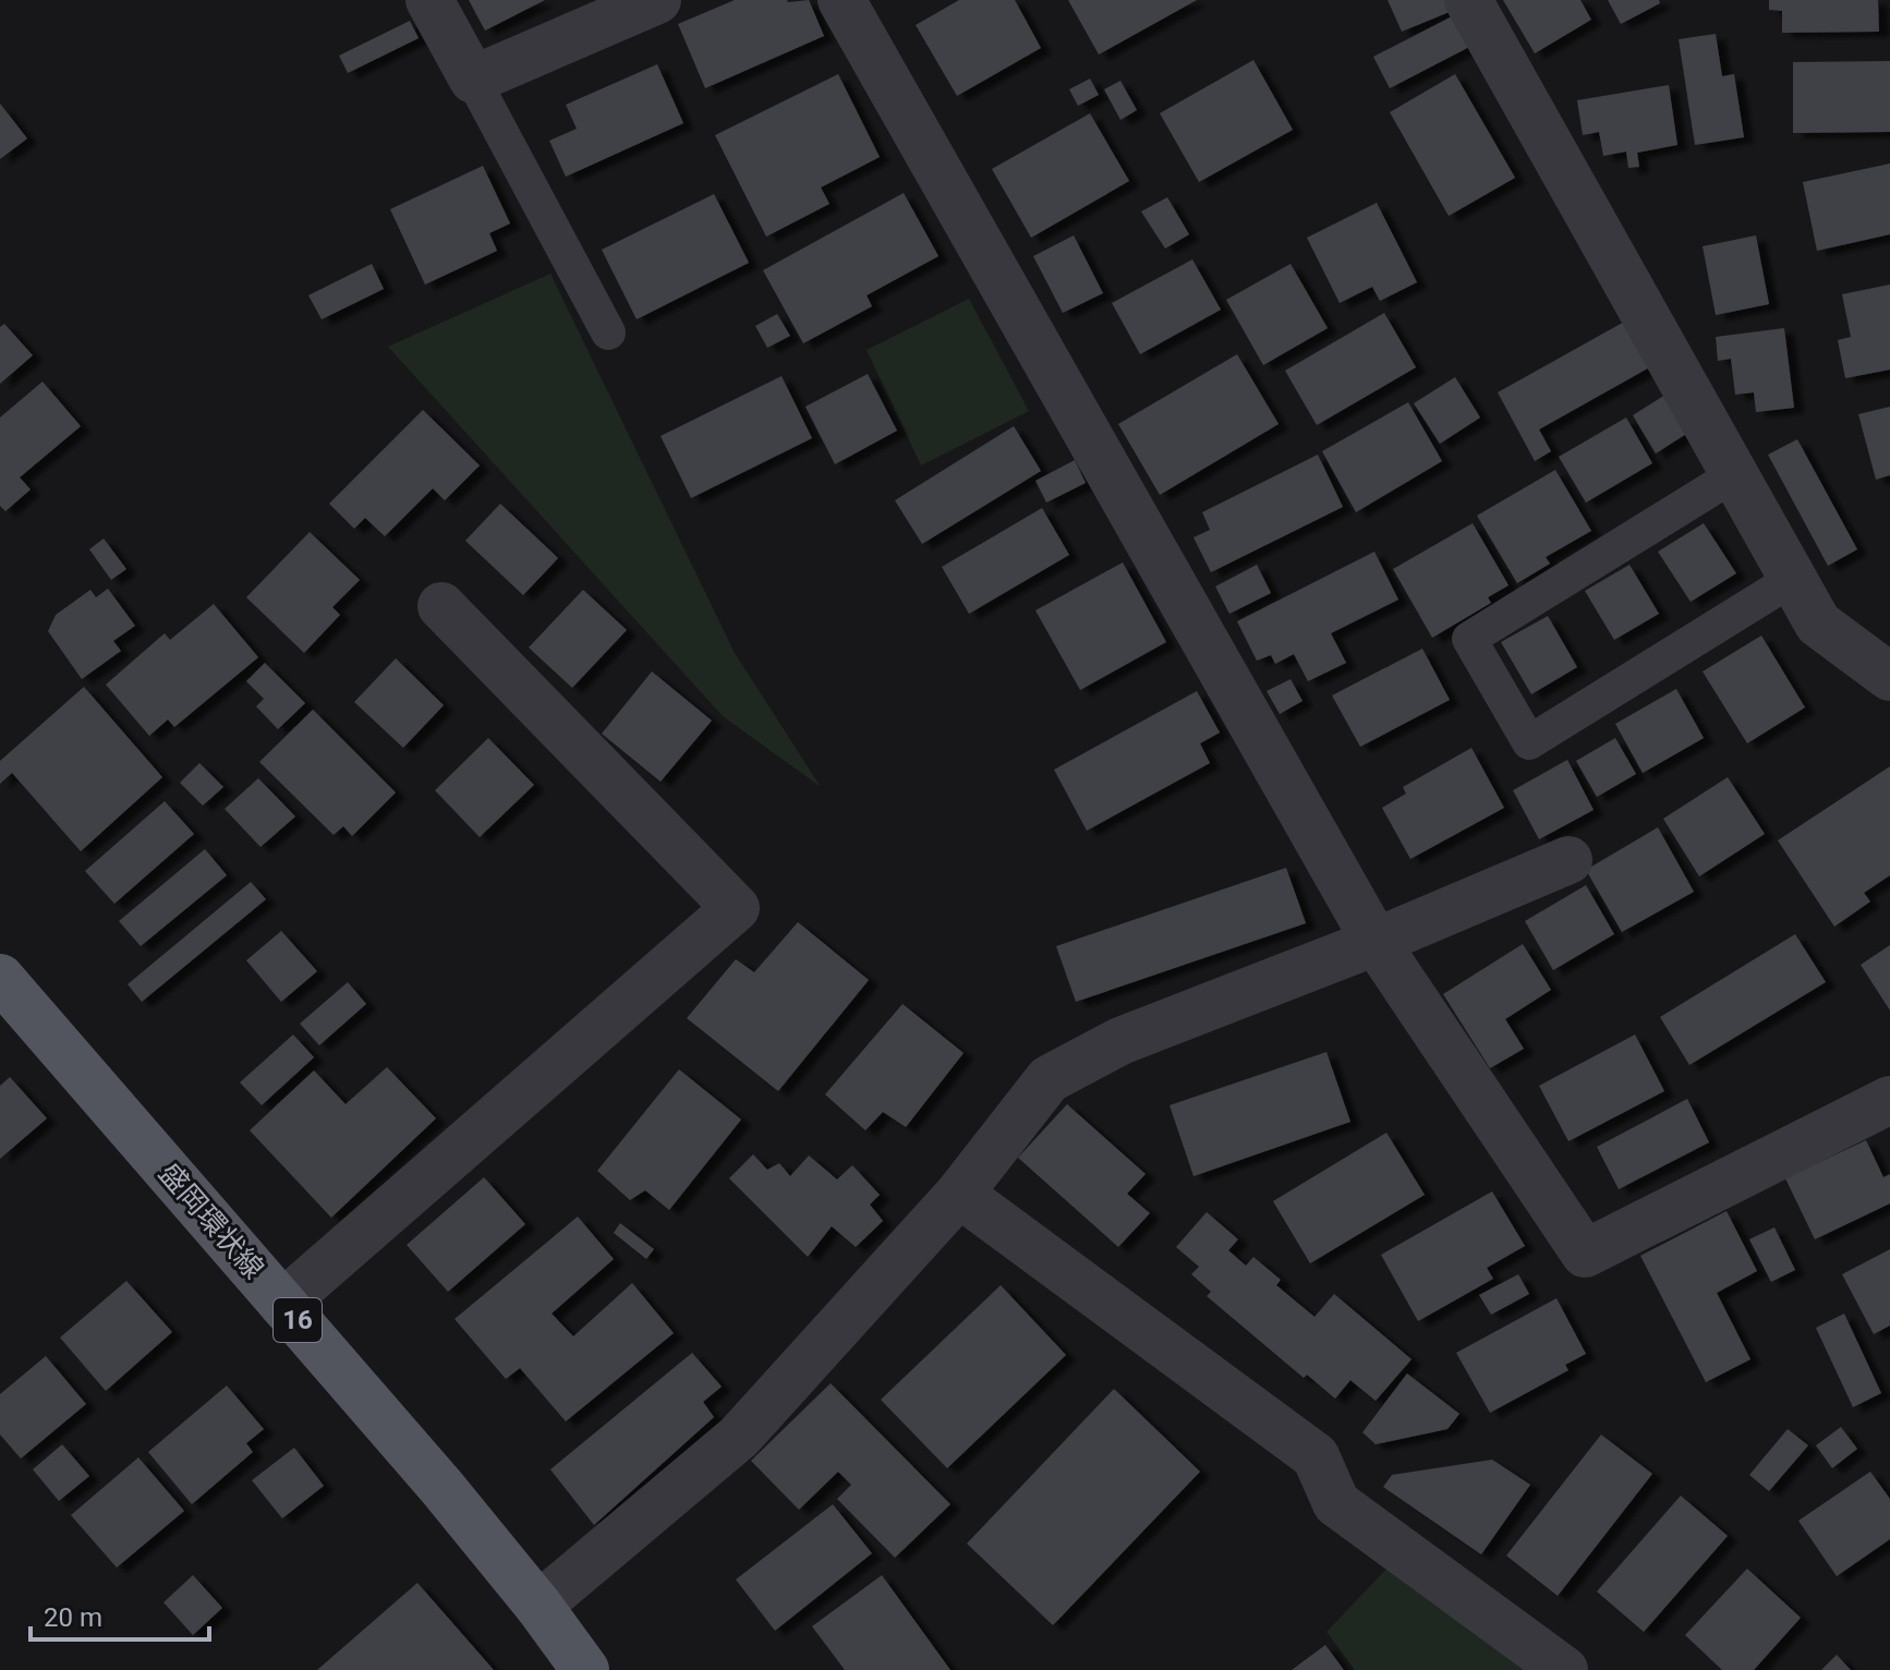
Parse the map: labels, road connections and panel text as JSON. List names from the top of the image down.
{
  "streets": {
    "main road": ["盛岡環状線", "16"]
  },
  "scale_bar": "20 m"
}
